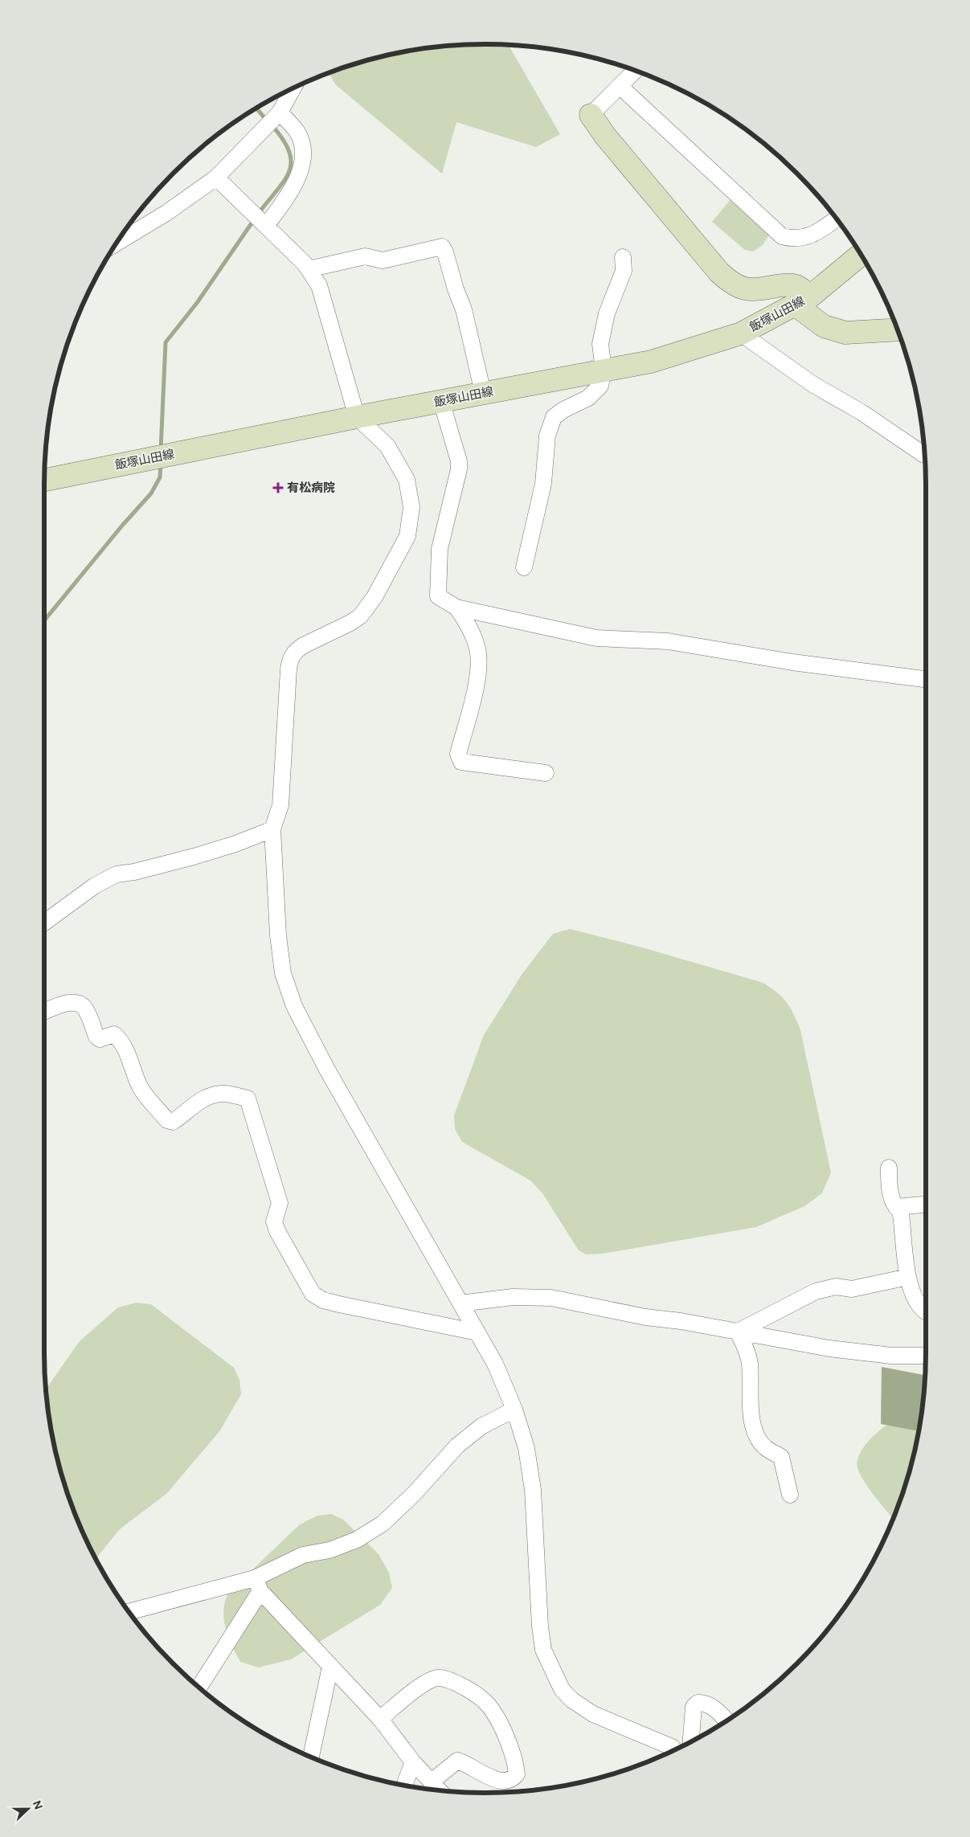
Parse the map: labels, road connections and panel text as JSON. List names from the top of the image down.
{
  "streets": {
    "main road": ["飯塚山田線"]
  },
  "places": {
    "health": ["有松病院"]
  },
  "north": "right"
}
